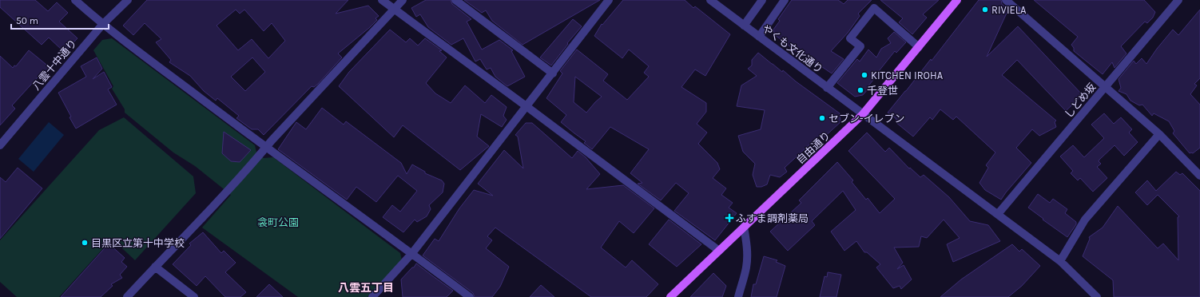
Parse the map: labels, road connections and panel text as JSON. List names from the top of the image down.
{
  "streets": {
    "main road": ["自由通り"],
    "street": ["やくも文化通り", "八雲十中通り", "しどめ坂"]
  },
  "crossings": [
    ["やくも文化通り", "しどめ坂"],
    ["やくも文化通り", "自由通り"]
  ],
  "districts": ["八雲五丁目"],
  "parks": ["衾町公園"],
  "places": {
    "other": [
      "RIVIELA",
      "KITCHEN IROHA",
      "千登世",
      "セブン-イレブン",
      "目黒区立第十中学校"
    ],
    "health": ["ふすま調剤薬局"]
  },
  "scale_bar": "50 m"
}
